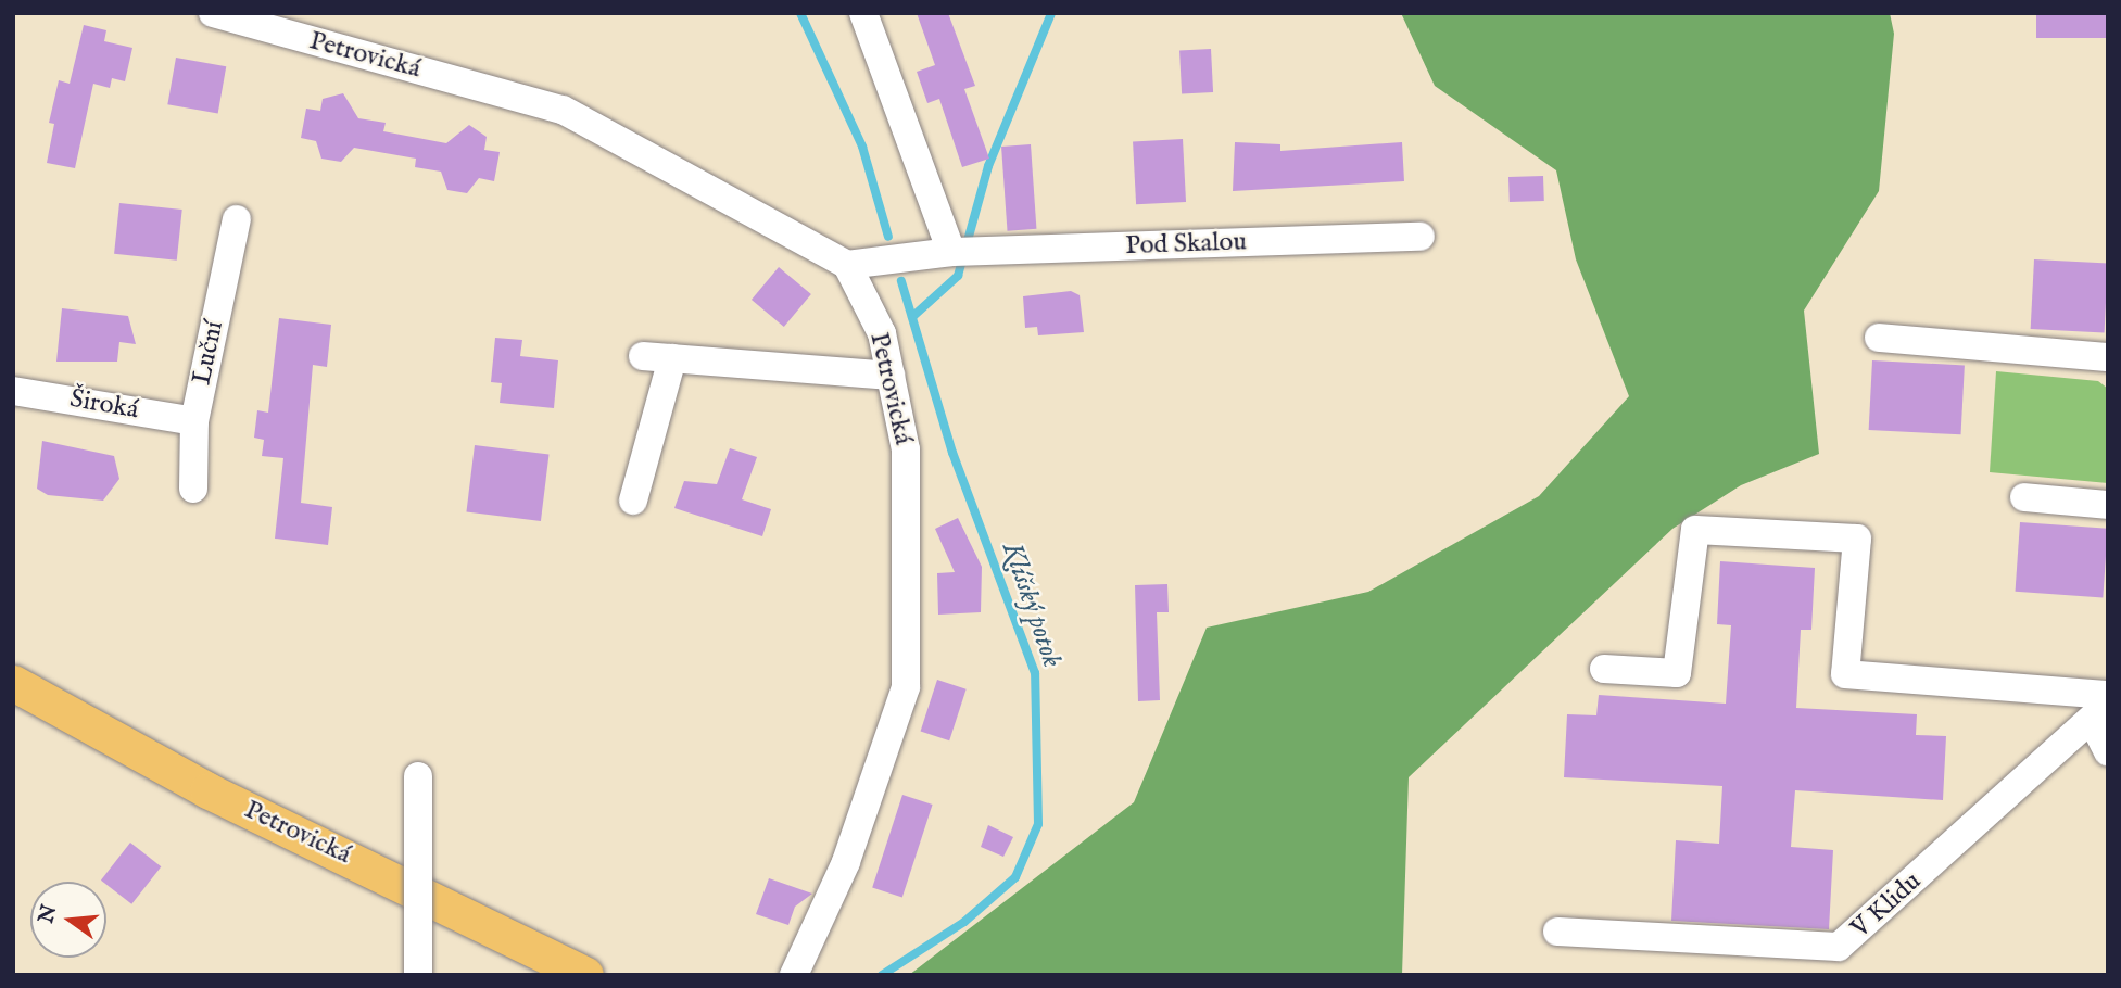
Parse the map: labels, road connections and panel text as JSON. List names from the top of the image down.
{
  "streets": {
    "main road": ["Petrovická"],
    "street": [
      "Pod Skalou",
      "Luční",
      "Široká",
      "V Klidu"
    ]
  },
  "crossings": [
    ["Petrovická", "Pod Skalou"],
    ["Luční", "Široká"]
  ],
  "water": ["Klíšský potok"],
  "north": "left"
}
